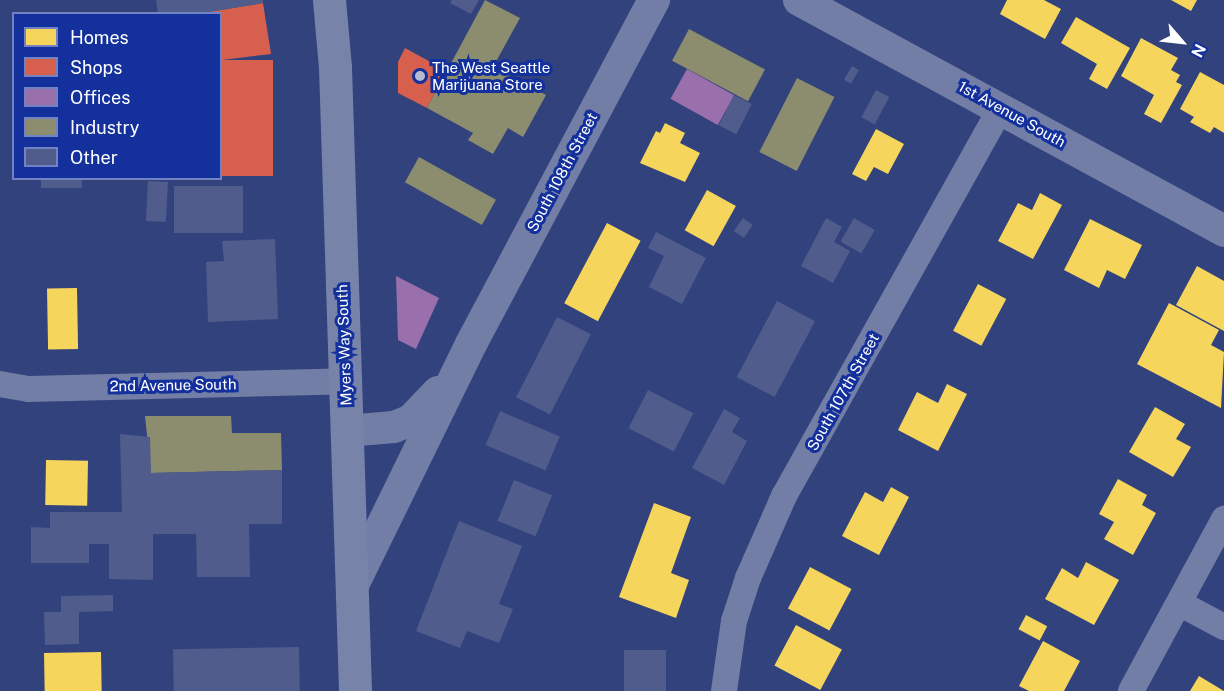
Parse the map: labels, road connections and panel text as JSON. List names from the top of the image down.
{
  "streets": {
    "main road": ["Myers Way South"],
    "street": [
      "1st Avenue South",
      "South 108th Street",
      "2nd Avenue South",
      "South 107th Street"
    ]
  },
  "crossings": [
    ["1st Avenue South", "South 107th Street"],
    ["South 108th Street", "Myers Way South"],
    ["Myers Way South", "2nd Avenue South"]
  ],
  "places": ["The West Seattle Marijuana Store"],
  "legend": [
    "Homes",
    "Shops",
    "Offices",
    "Industry",
    "Other"
  ],
  "north": "bottom right"
}
